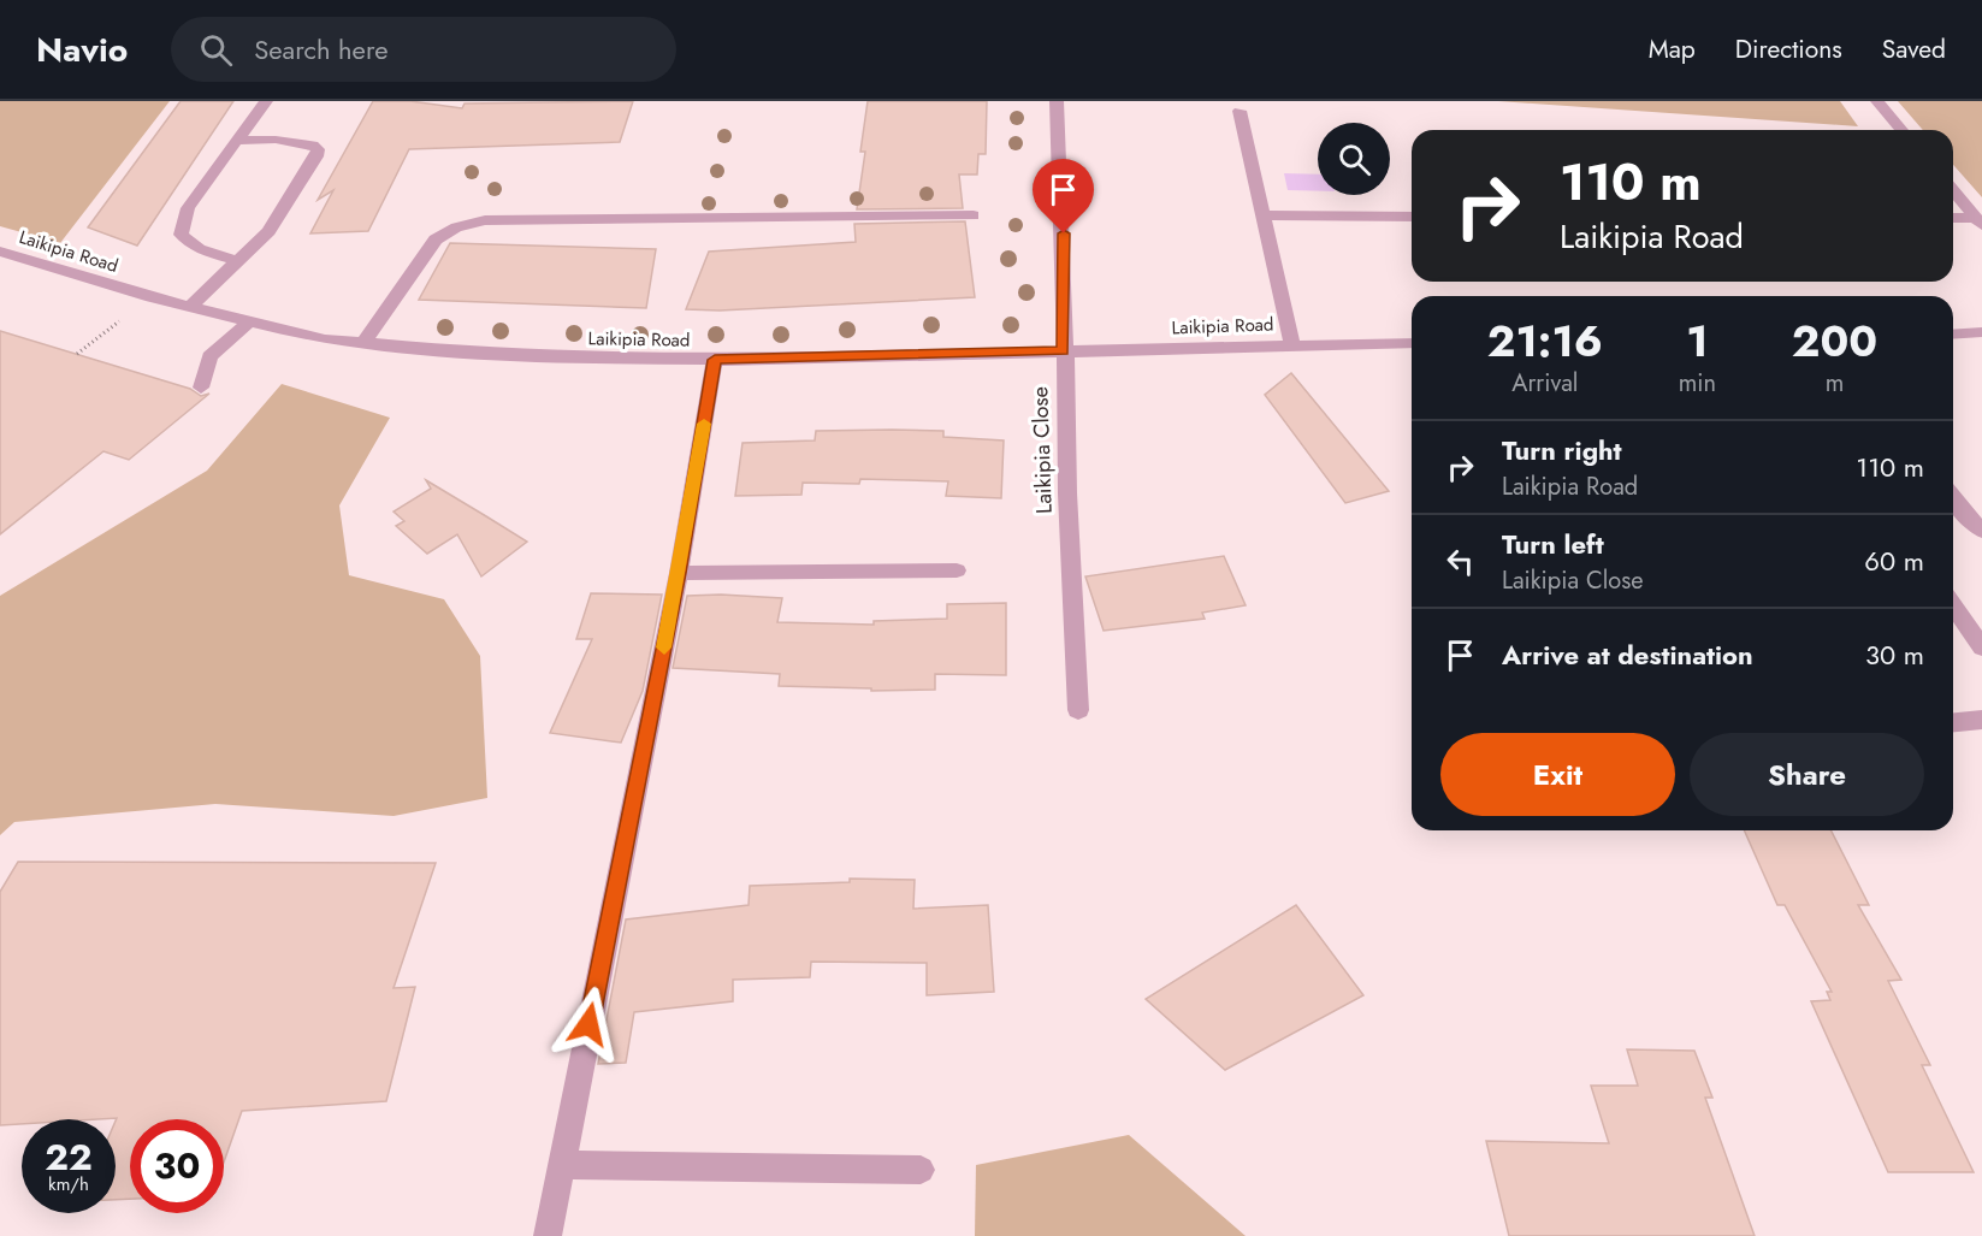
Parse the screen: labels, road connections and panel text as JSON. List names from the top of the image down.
{
  "streets": {
    "street": ["Laikipia Road", "Laikipia Close"]
  },
  "crossings": [
    ["Laikipia Road", "Laikipia Close"]
  ],
  "page": {
    "header": "Navio",
    "search": "Search here",
    "nav": ["Map", "Directions", "Saved"],
    "turn": ["110 m", "Laikipia Road"],
    "eta": [
      "21:16",
      "Arrival",
      "1",
      "min",
      "200",
      "m"
    ],
    "list": [
      {
        "name": "Turn right",
        "note": "Laikipia Road",
        "value": "110 m"
      },
      {
        "name": "Turn left",
        "note": "Laikipia Close",
        "value": "60 m"
      },
      {
        "name": "Arrive at destination",
        "value": "30 m"
      }
    ],
    "buttons": ["Exit", "Share"],
    "speed": "22 km/h",
    "limit": "30"
  }
}
